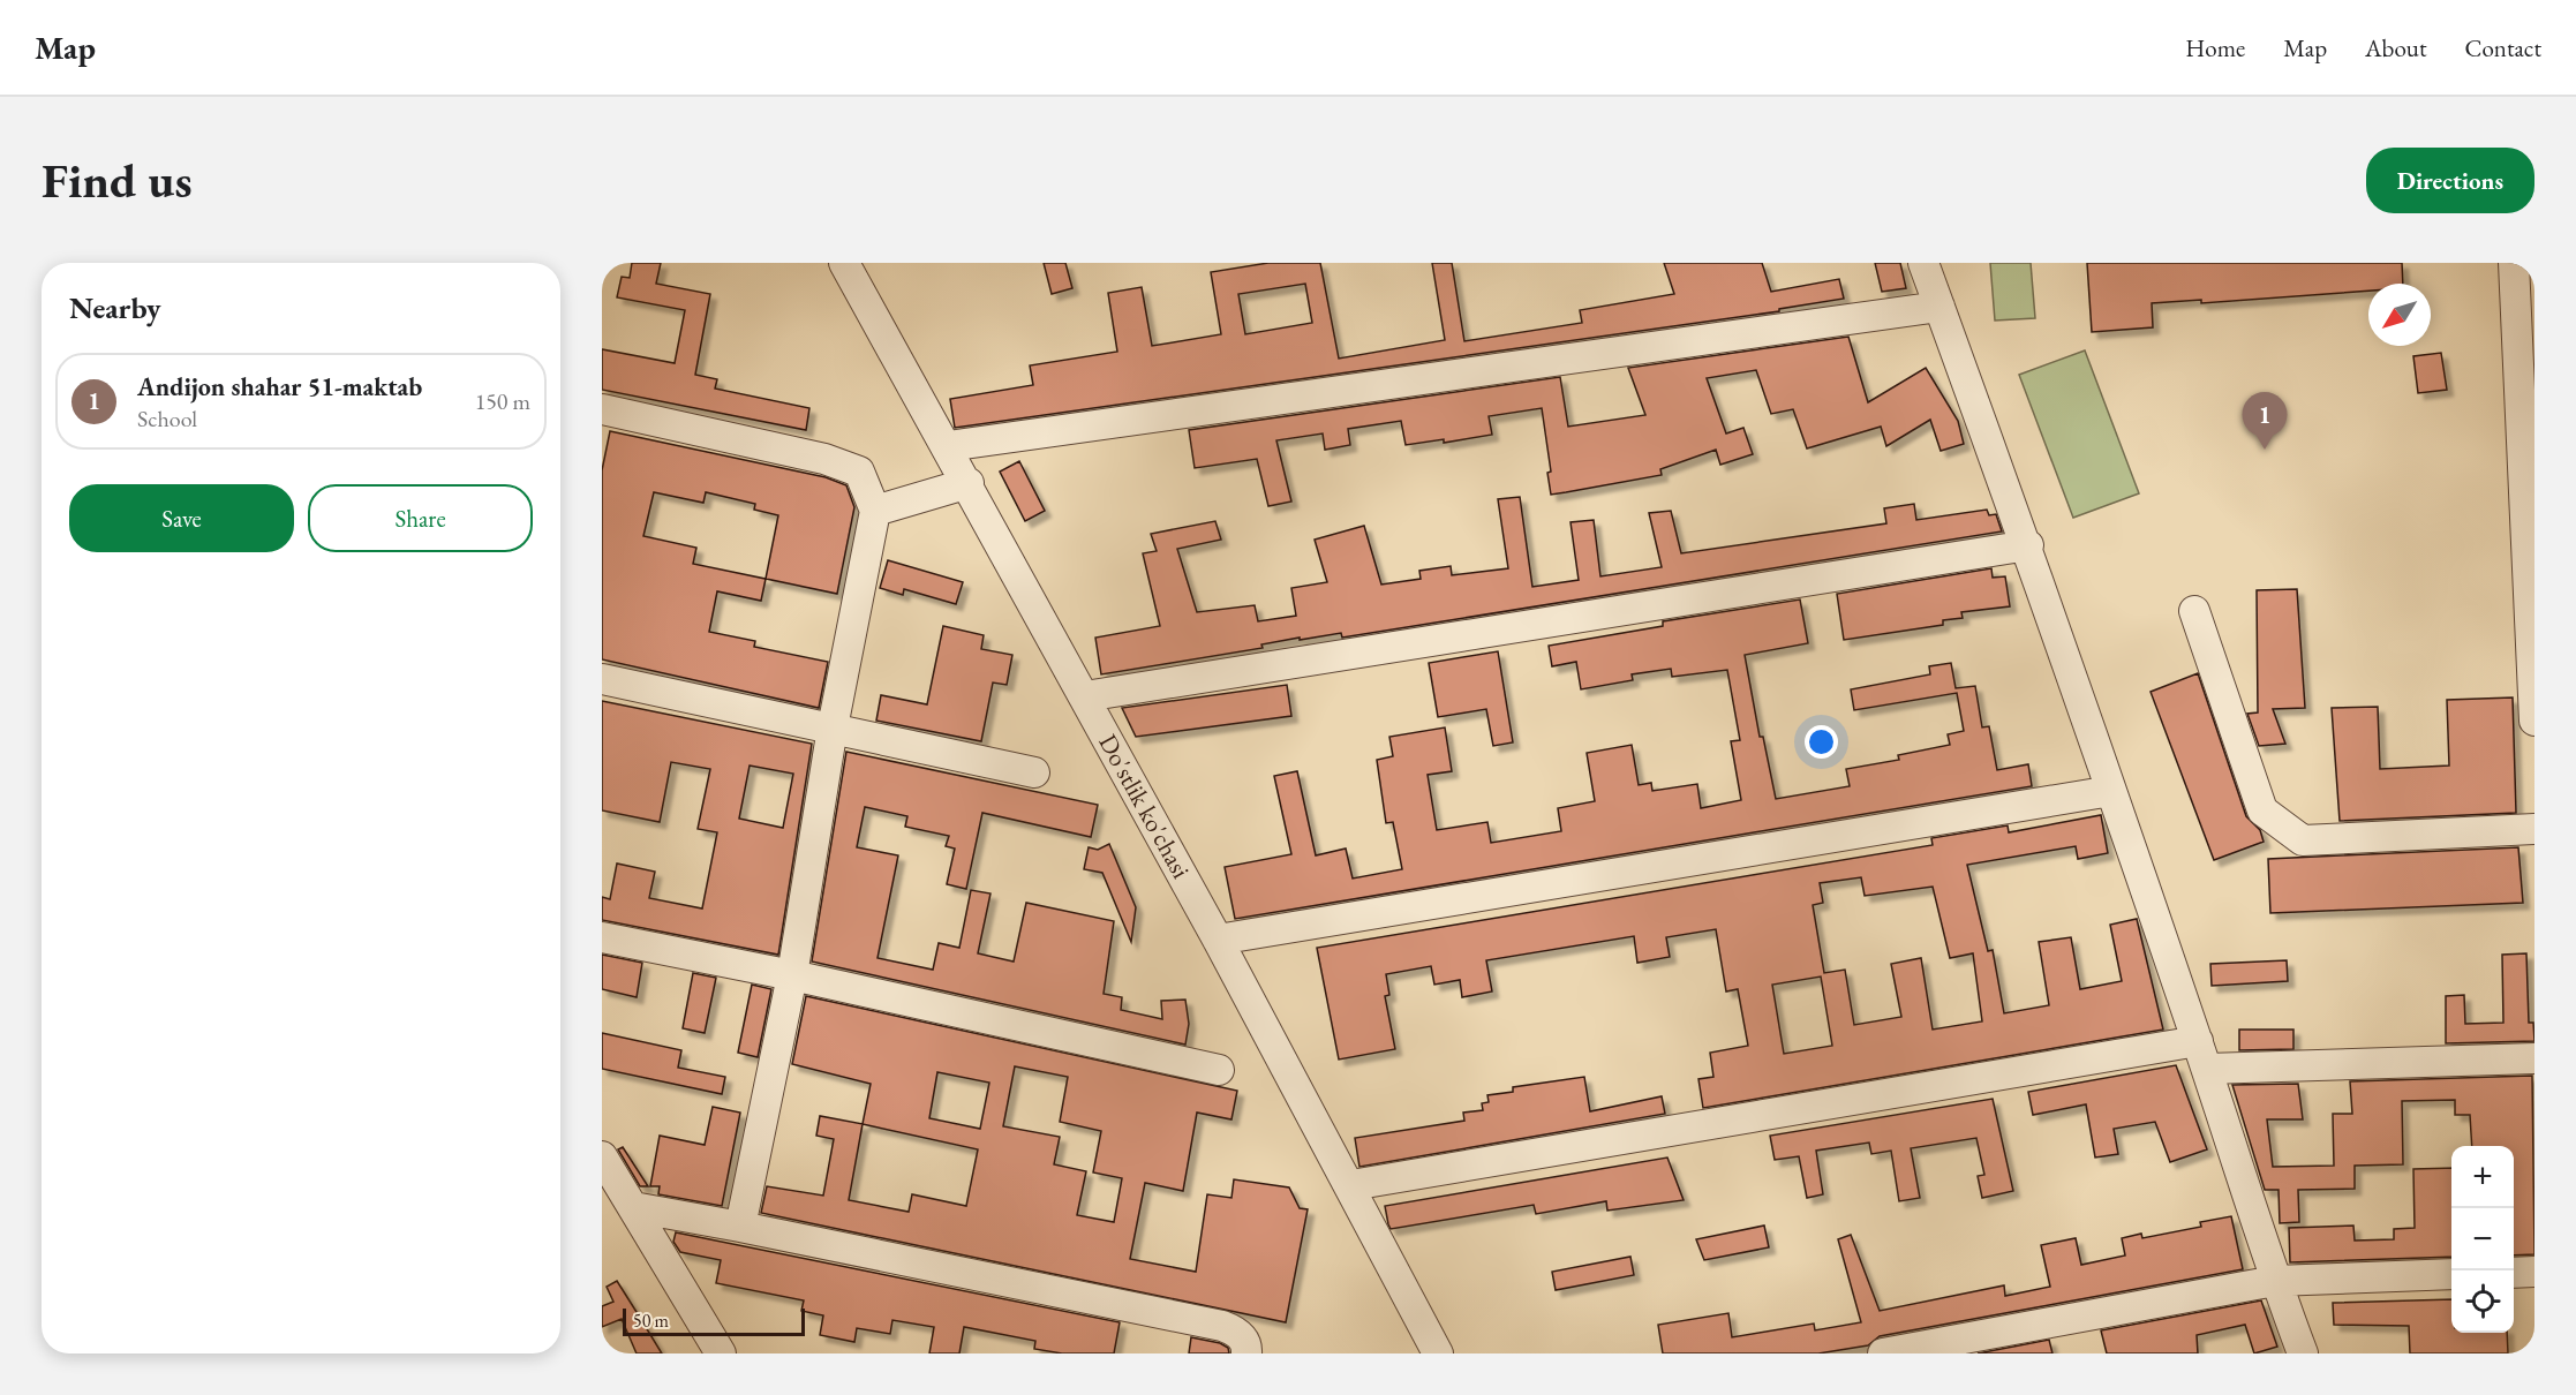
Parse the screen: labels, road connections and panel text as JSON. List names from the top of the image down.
{
  "streets": {
    "street": ["Do'stlik ko'chasi"]
  },
  "scale_bar": "50 m",
  "north": "bottom left",
  "page": {
    "header": "Map",
    "nav": [
      "Home",
      "Map",
      "About",
      "Contact"
    ],
    "buttons": [
      "Directions",
      ["Save", "Share"]
    ],
    "title": "Find us",
    "heading": "Nearby",
    "list": [
      {
        "mark": "1",
        "name": "Andijon shahar 51-maktab",
        "note": "School",
        "value": "150 m"
      }
    ],
    "pins": "1",
    "map_buttons": ["+", "−"],
    "scale": "50 m"
  }
}
